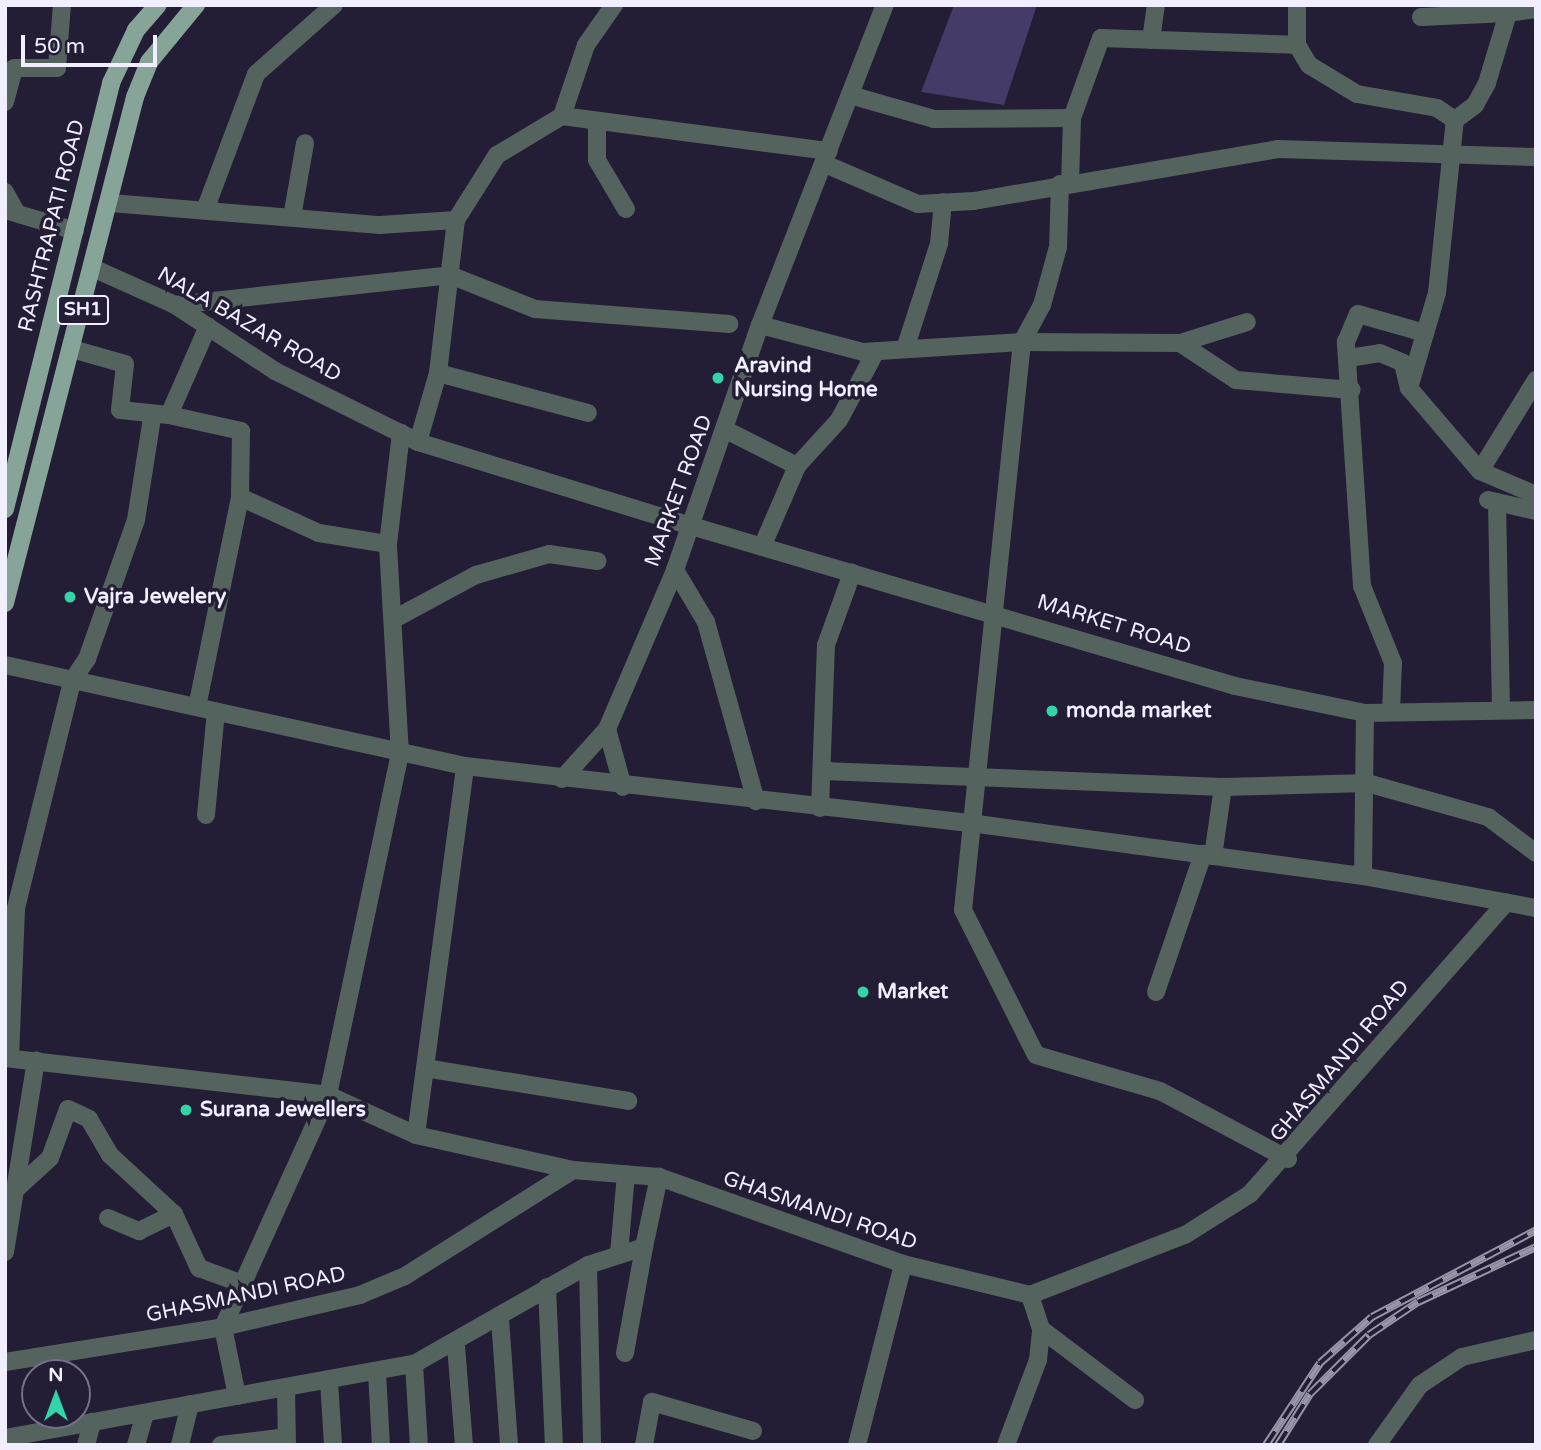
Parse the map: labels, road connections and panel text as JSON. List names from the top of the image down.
{
  "streets": {
    "main road": ["RASHTRAPATI ROAD", "SH1"],
    "street": ["NALA BAZAR ROAD", "MARKET ROAD", "GHASMANDI ROAD"]
  },
  "crossings": [
    ["SH1", "NALA BAZAR ROAD"],
    ["NALA BAZAR ROAD", "MARKET ROAD"]
  ],
  "places": [
    "Aravind Nursing Home",
    "Vajra Jewelery",
    "monda market",
    "Market",
    "Surana Jewellers"
  ],
  "scale_bar": "50 m",
  "north": "top"
}
